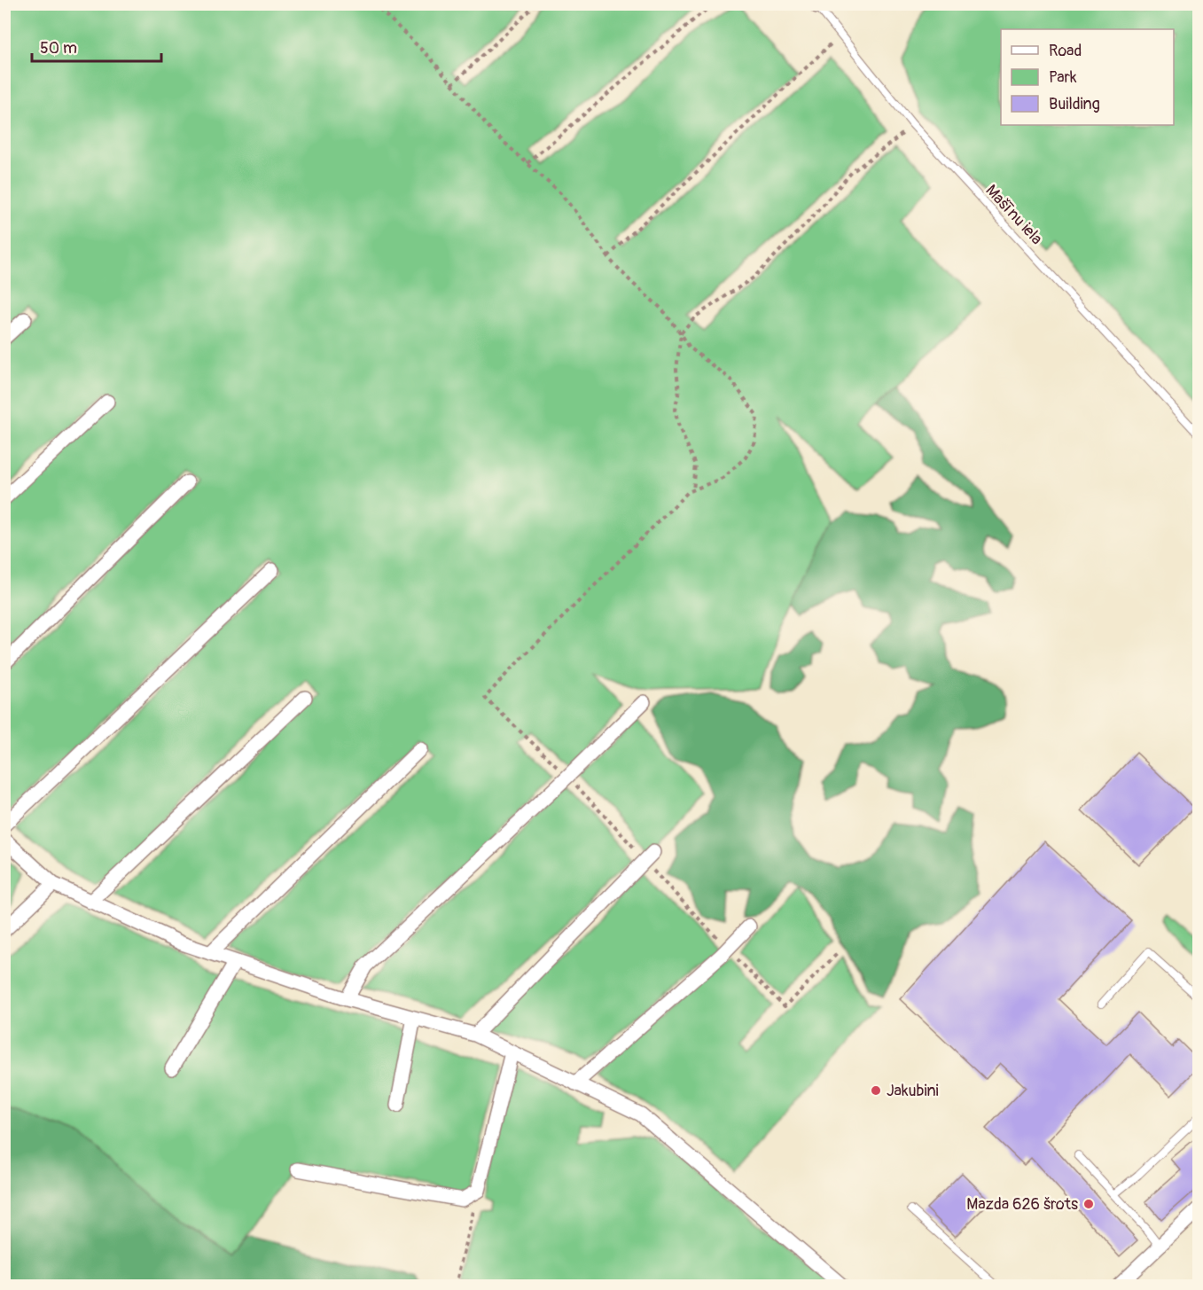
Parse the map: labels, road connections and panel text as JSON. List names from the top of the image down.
{
  "streets": {
    "lane": ["Mašīnu iela"]
  },
  "places": ["Jakubini", "Mazda 626 šrots"],
  "legend": ["Road", "Park", "Building"],
  "scale_bar": "50 m"
}
